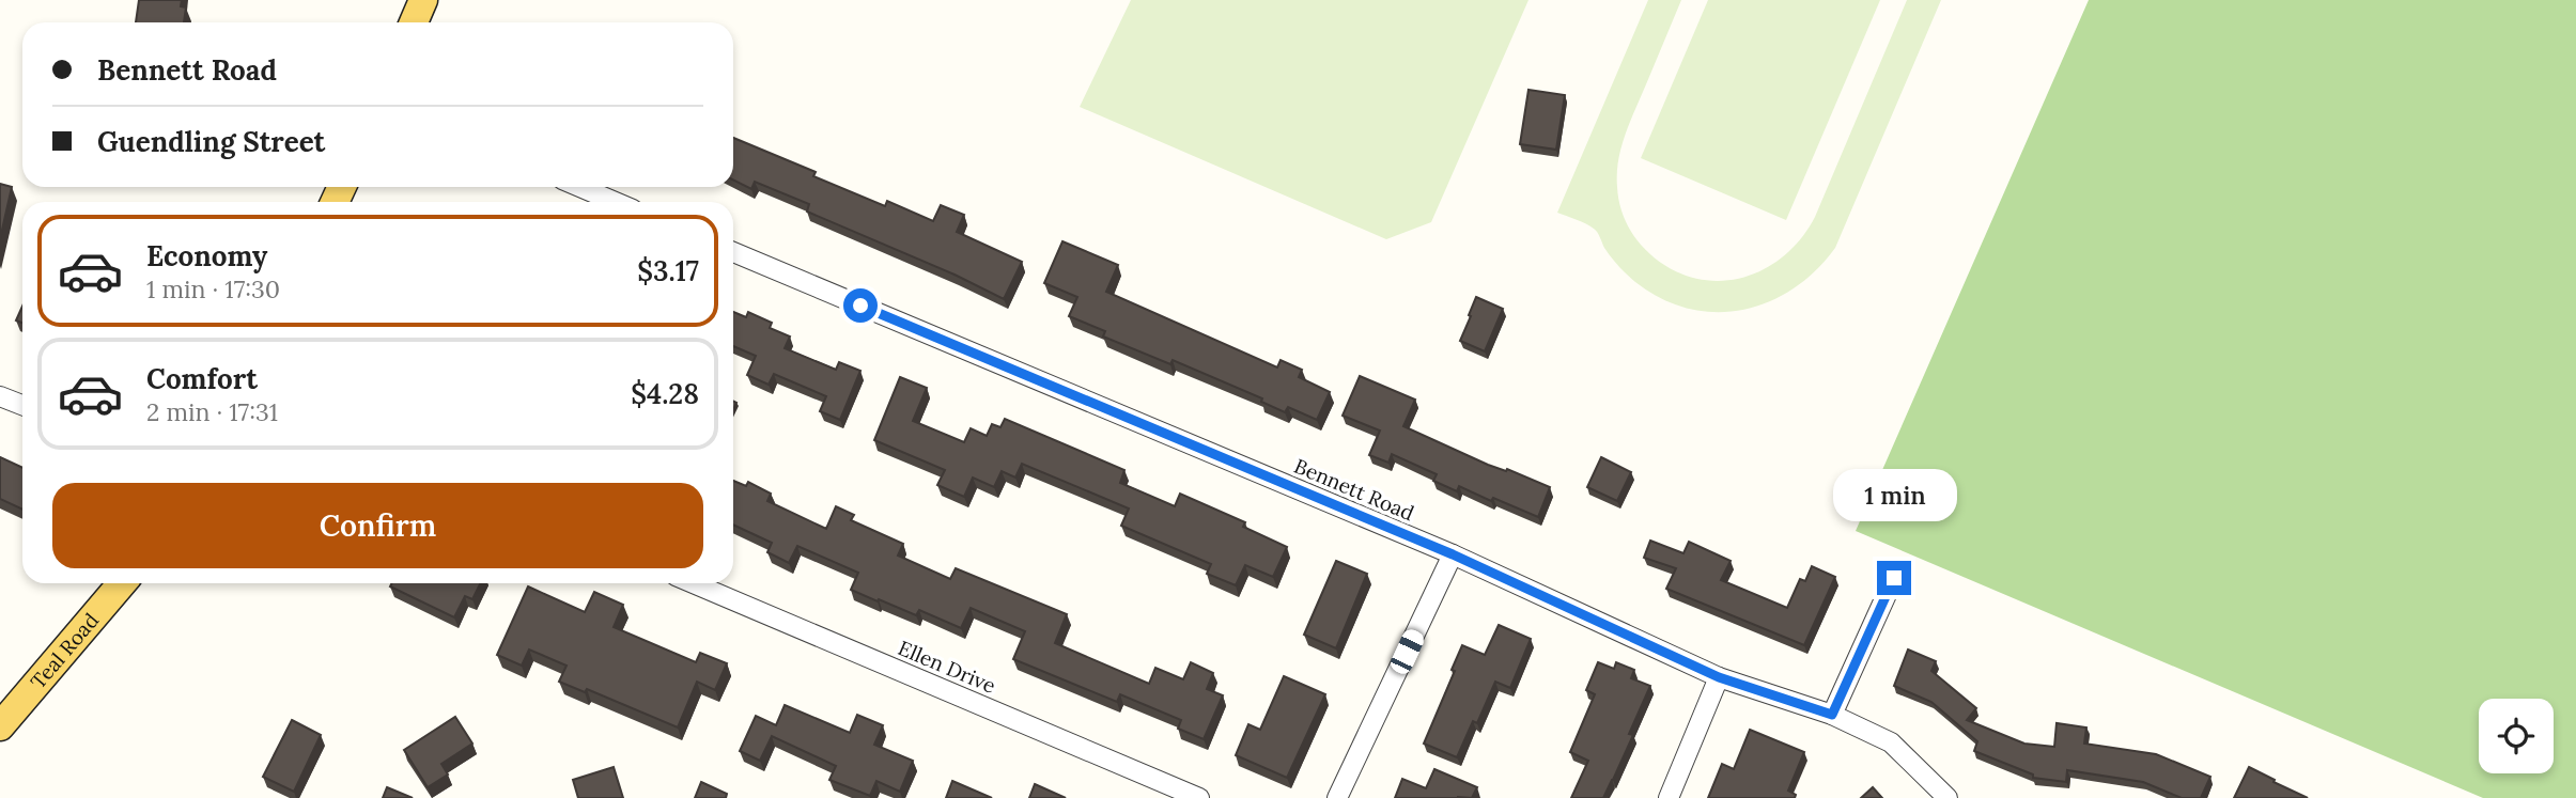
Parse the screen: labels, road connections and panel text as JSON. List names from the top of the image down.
{
  "streets": {
    "main road": ["Teal Road"],
    "street": ["Bennett Road", "Ellen Drive"]
  },
  "page": {
    "banner": ["Bennett Road", "Guendling Street"],
    "list": [
      {
        "name": "Economy",
        "note": "1 min · 17:30",
        "value": "$3.17"
      },
      {
        "name": "Comfort",
        "note": "2 min · 17:31",
        "value": "$4.28"
      }
    ],
    "buttons": "Confirm",
    "bubble": "1 min"
  }
}
